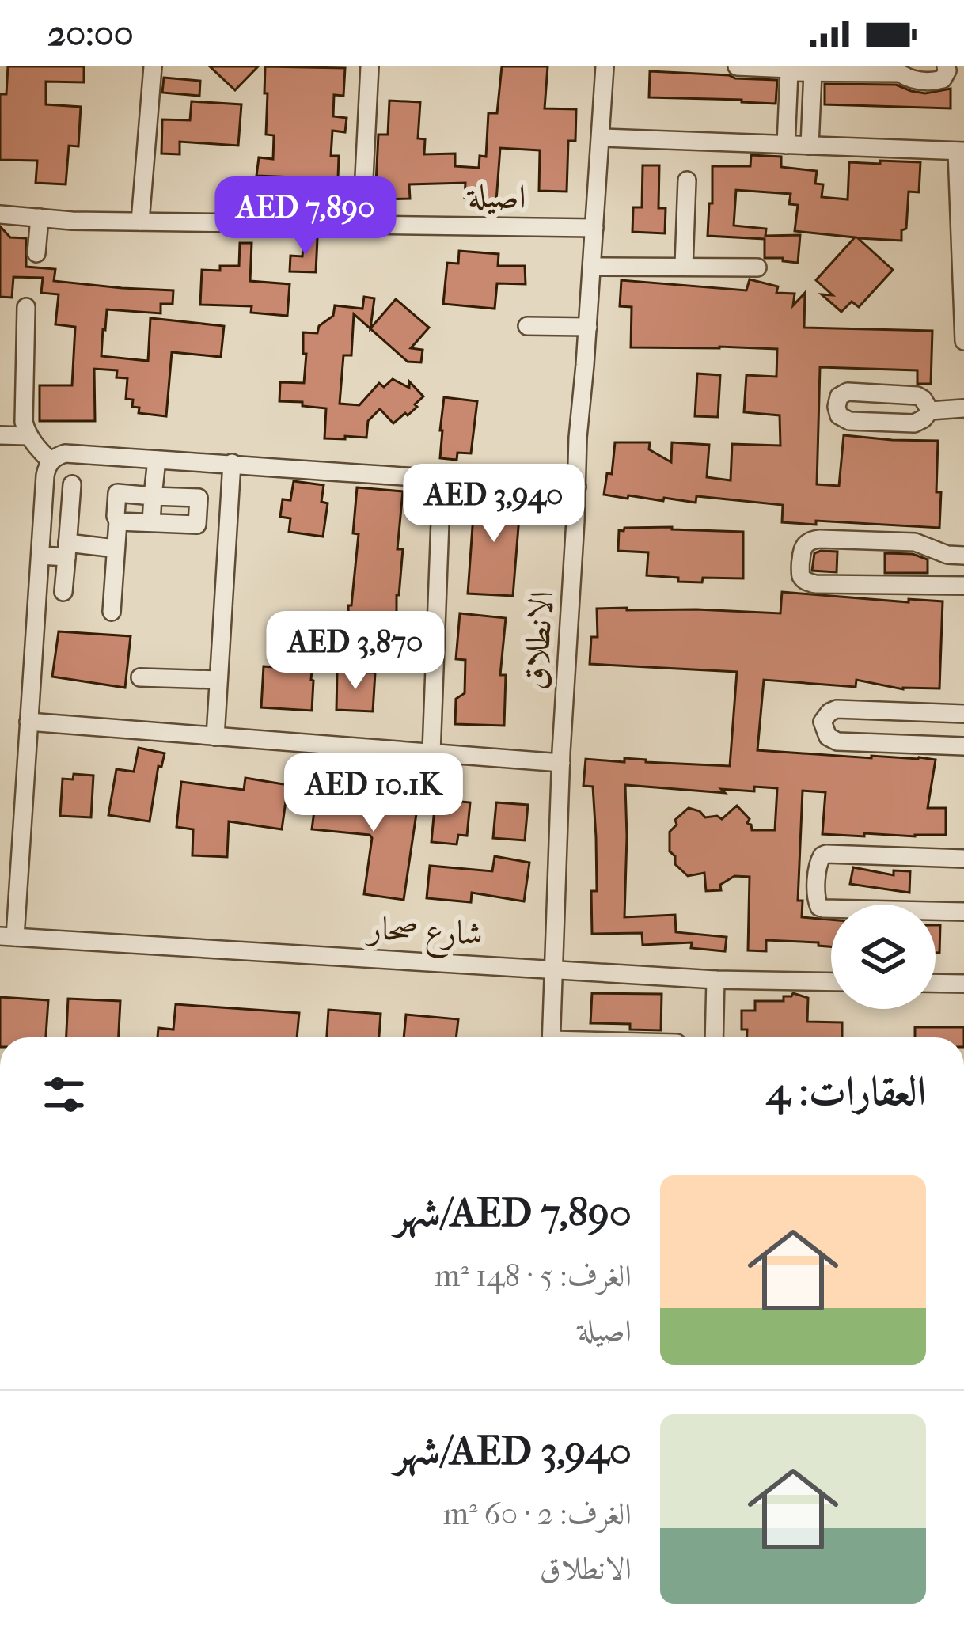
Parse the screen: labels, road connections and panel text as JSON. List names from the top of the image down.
{
  "streets": {
    "street": ["اصيلة", "الانطلاق", "شارع صحار"]
  },
  "crossings": [
    ["اصيلة", "الانطلاق"],
    ["الانطلاق", "شارع صحار"]
  ],
  "page": {
    "status": "20:00",
    "price": [
      "AED 7,890",
      "AED 3,940",
      "AED 3,870",
      "AED 10.1K"
    ],
    "heading": "العقارات: 4",
    "list": [
      {
        "name": "AED 7,890/شهر",
        "note": "الغرف: 5 · 148 m² · اصيلة"
      },
      {
        "name": "AED 3,940/شهر",
        "note": "الغرف: 2 · 60 m² · الانطلاق"
      }
    ]
  }
}
